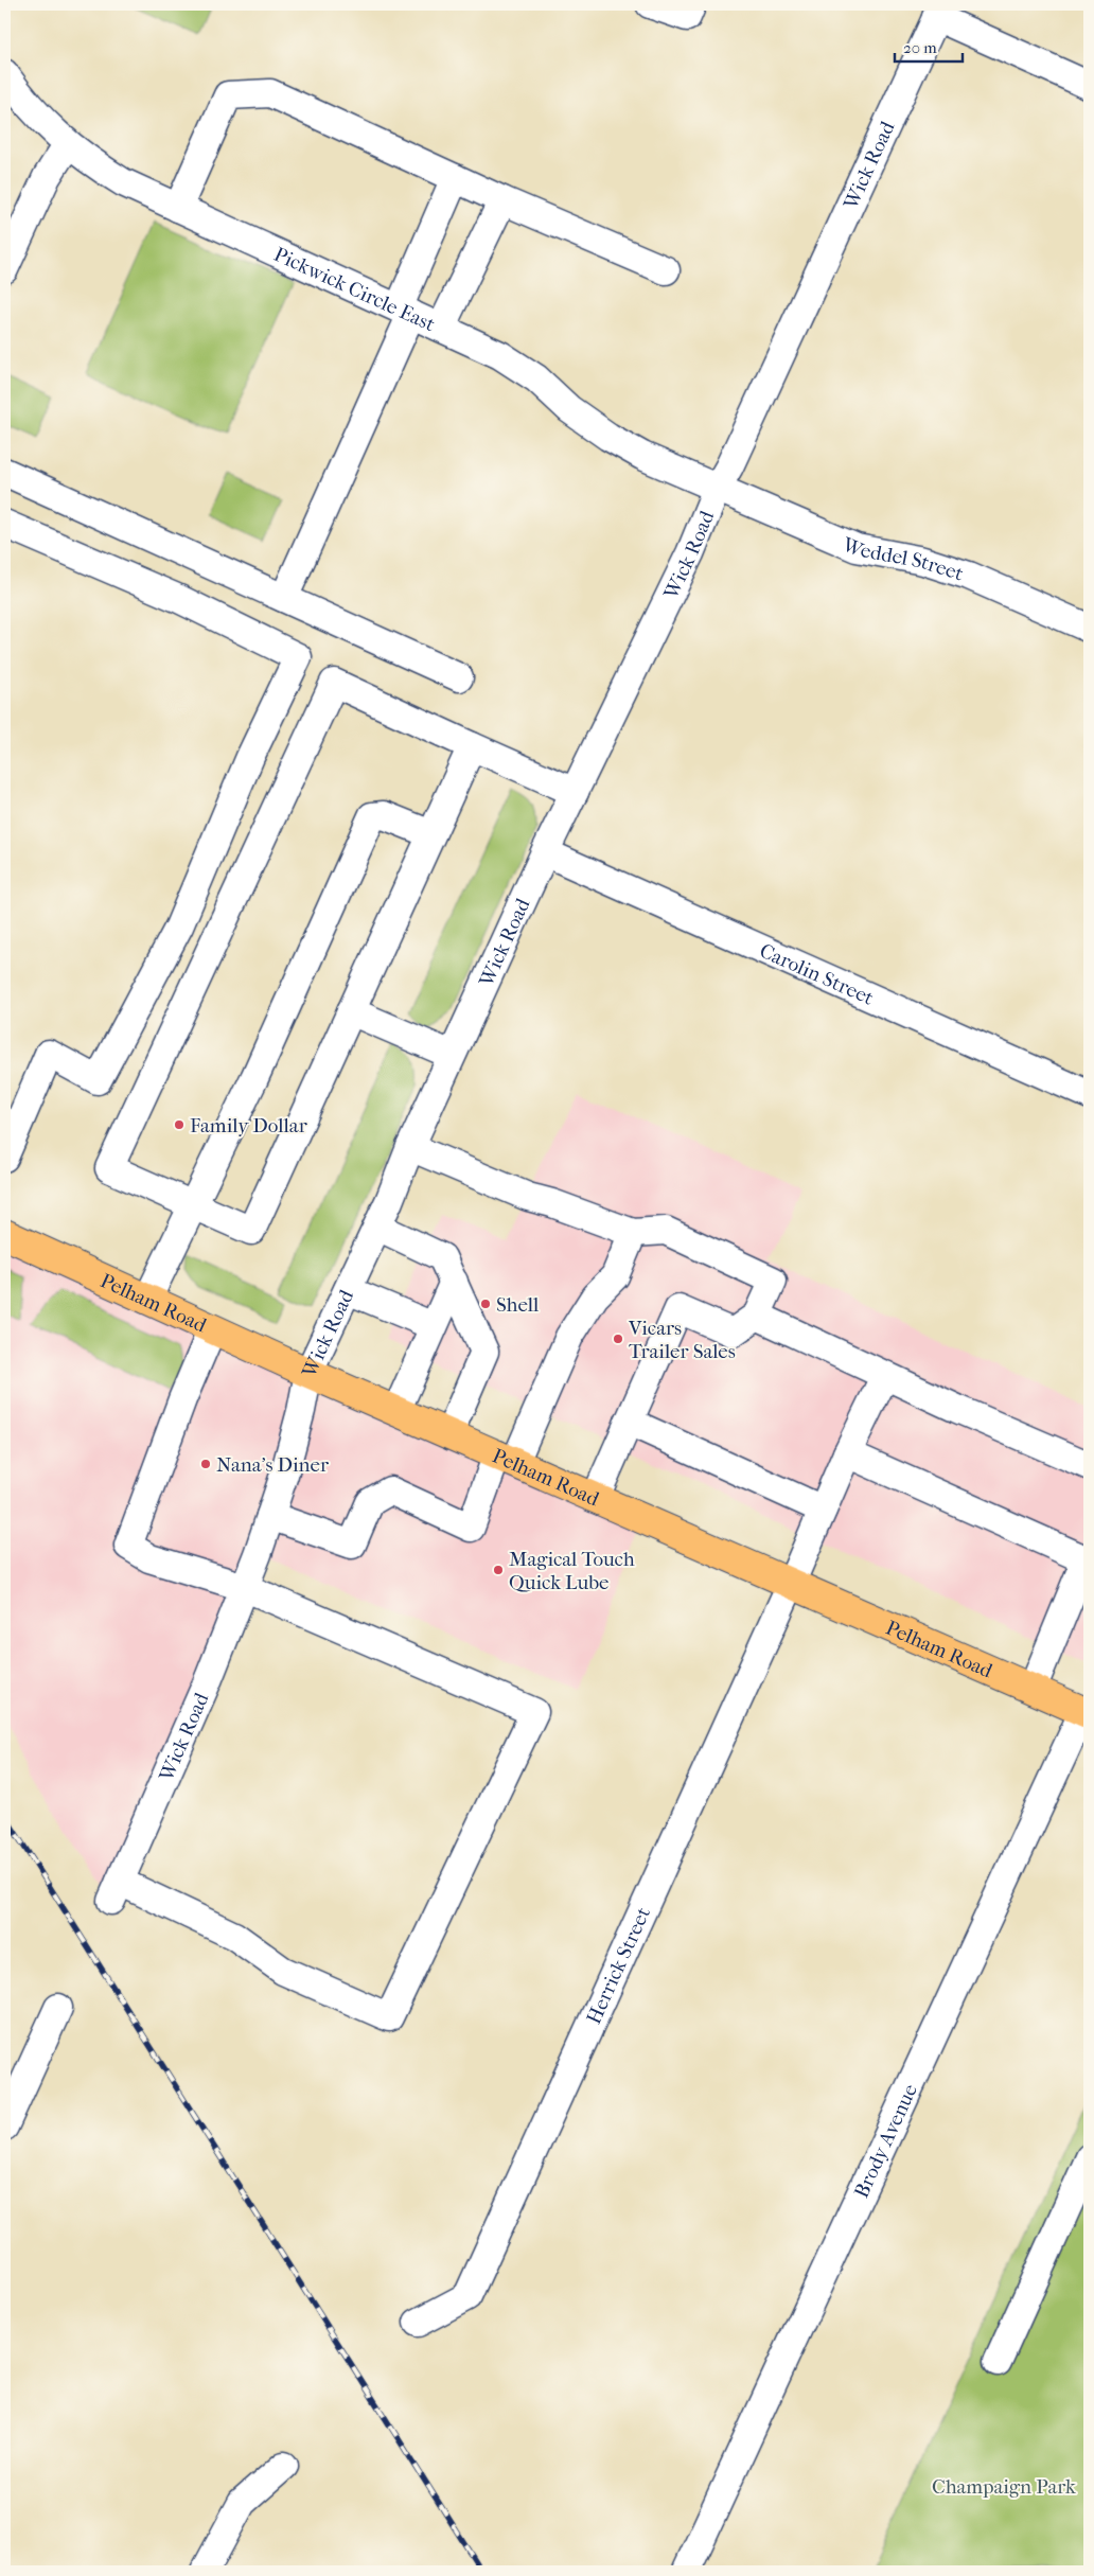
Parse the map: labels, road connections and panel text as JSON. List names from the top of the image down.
{
  "streets": {
    "main road": ["Pelham Road"],
    "street": [
      "Wick Road",
      "Pickwick Circle East",
      "Weddel Street",
      "Carolin Street",
      "Herrick Street",
      "Brody Avenue"
    ]
  },
  "crossings": [
    ["Wick Road", "Pickwick Circle East"],
    ["Wick Road", "Weddel Street"],
    ["Wick Road", "Carolin Street"],
    ["Wick Road", "Pelham Road"],
    ["Pickwick Circle East", "Weddel Street"],
    ["Pelham Road", "Herrick Street"],
    ["Pelham Road", "Brody Avenue"]
  ],
  "parks": ["Champaign Park"],
  "places": [
    "Family Dollar",
    "Shell",
    "Vicars Trailer Sales",
    "Nana's Diner",
    "Magical Touch Quick Lube"
  ],
  "scale_bar": "20 m"
}
